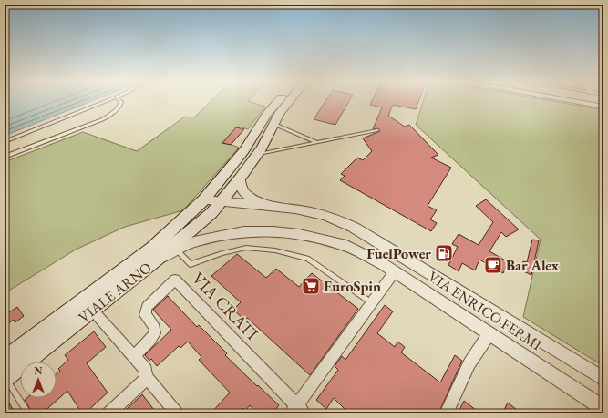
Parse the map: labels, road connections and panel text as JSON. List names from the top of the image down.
{
  "streets": {
    "main road": ["VIALE ARNO"],
    "street": ["VIA CRATI", "VIA ENRICO FERMI"]
  },
  "crossings": [
    ["VIALE ARNO", "VIA ENRICO FERMI"]
  ],
  "places": {
    "fuel station": ["FuelPower"],
    "cafe": ["Bar Alex"],
    "supermarket": ["EuroSpin"]
  },
  "north": "top"
}
